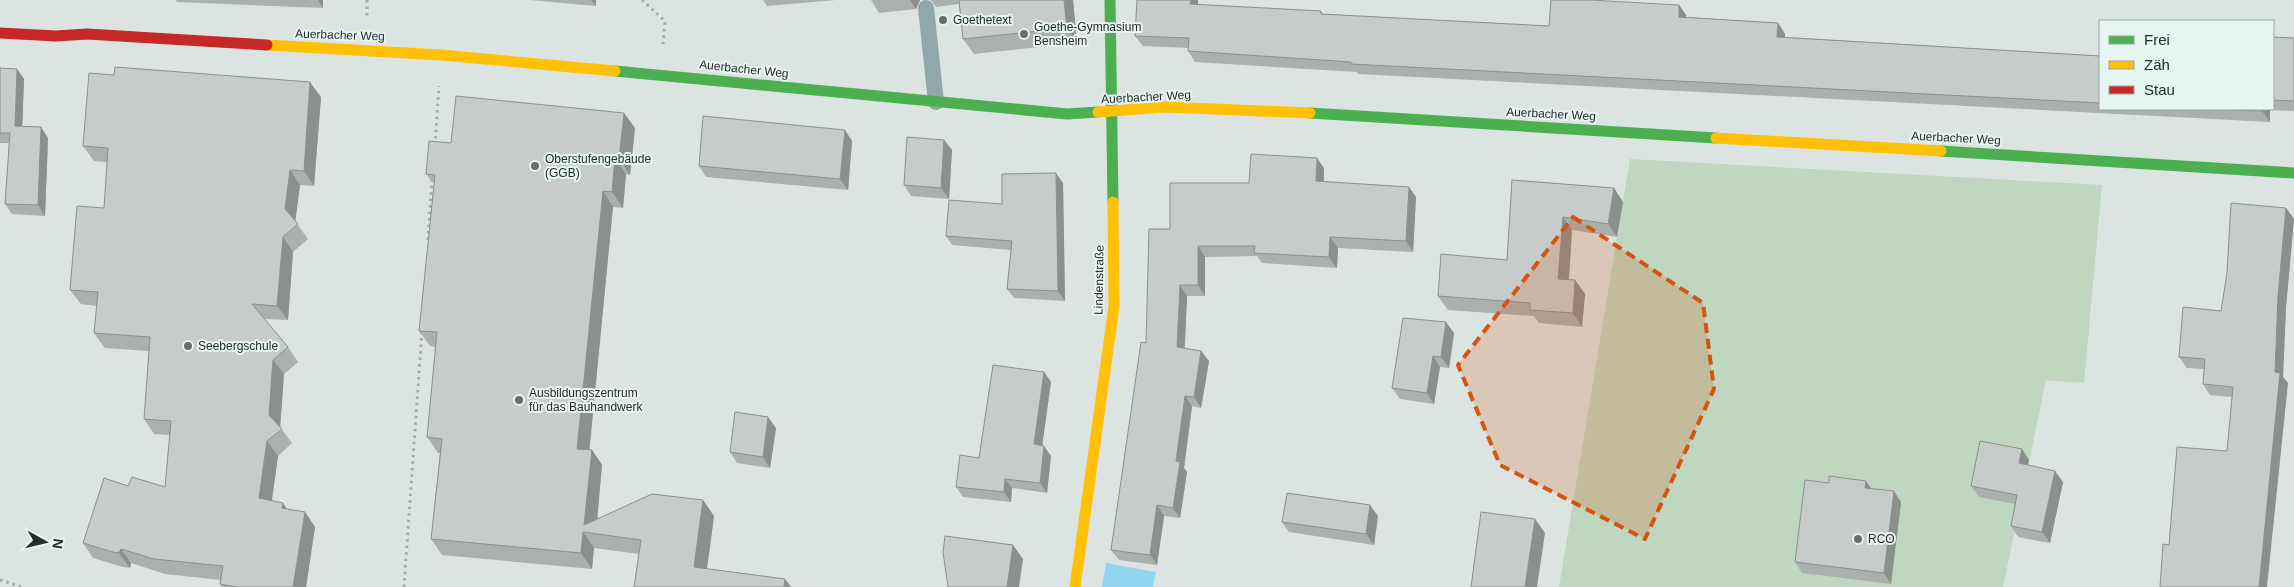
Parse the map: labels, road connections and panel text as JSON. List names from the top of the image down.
{
  "streets": {
    "street": ["Auerbacher Weg", "Lindenstraße"]
  },
  "crossings": [
    ["Auerbacher Weg", "Lindenstraße"]
  ],
  "places": [
    "Goethetext",
    "Goethe-Gymnasium Bensheim",
    "Oberstufengebäude (GGB)",
    "Seebergschule",
    "Ausbildungszentrum für das Bauhandwerk",
    "RCO"
  ],
  "legend": ["Frei", "Zäh", "Stau"],
  "north": "right"
}
